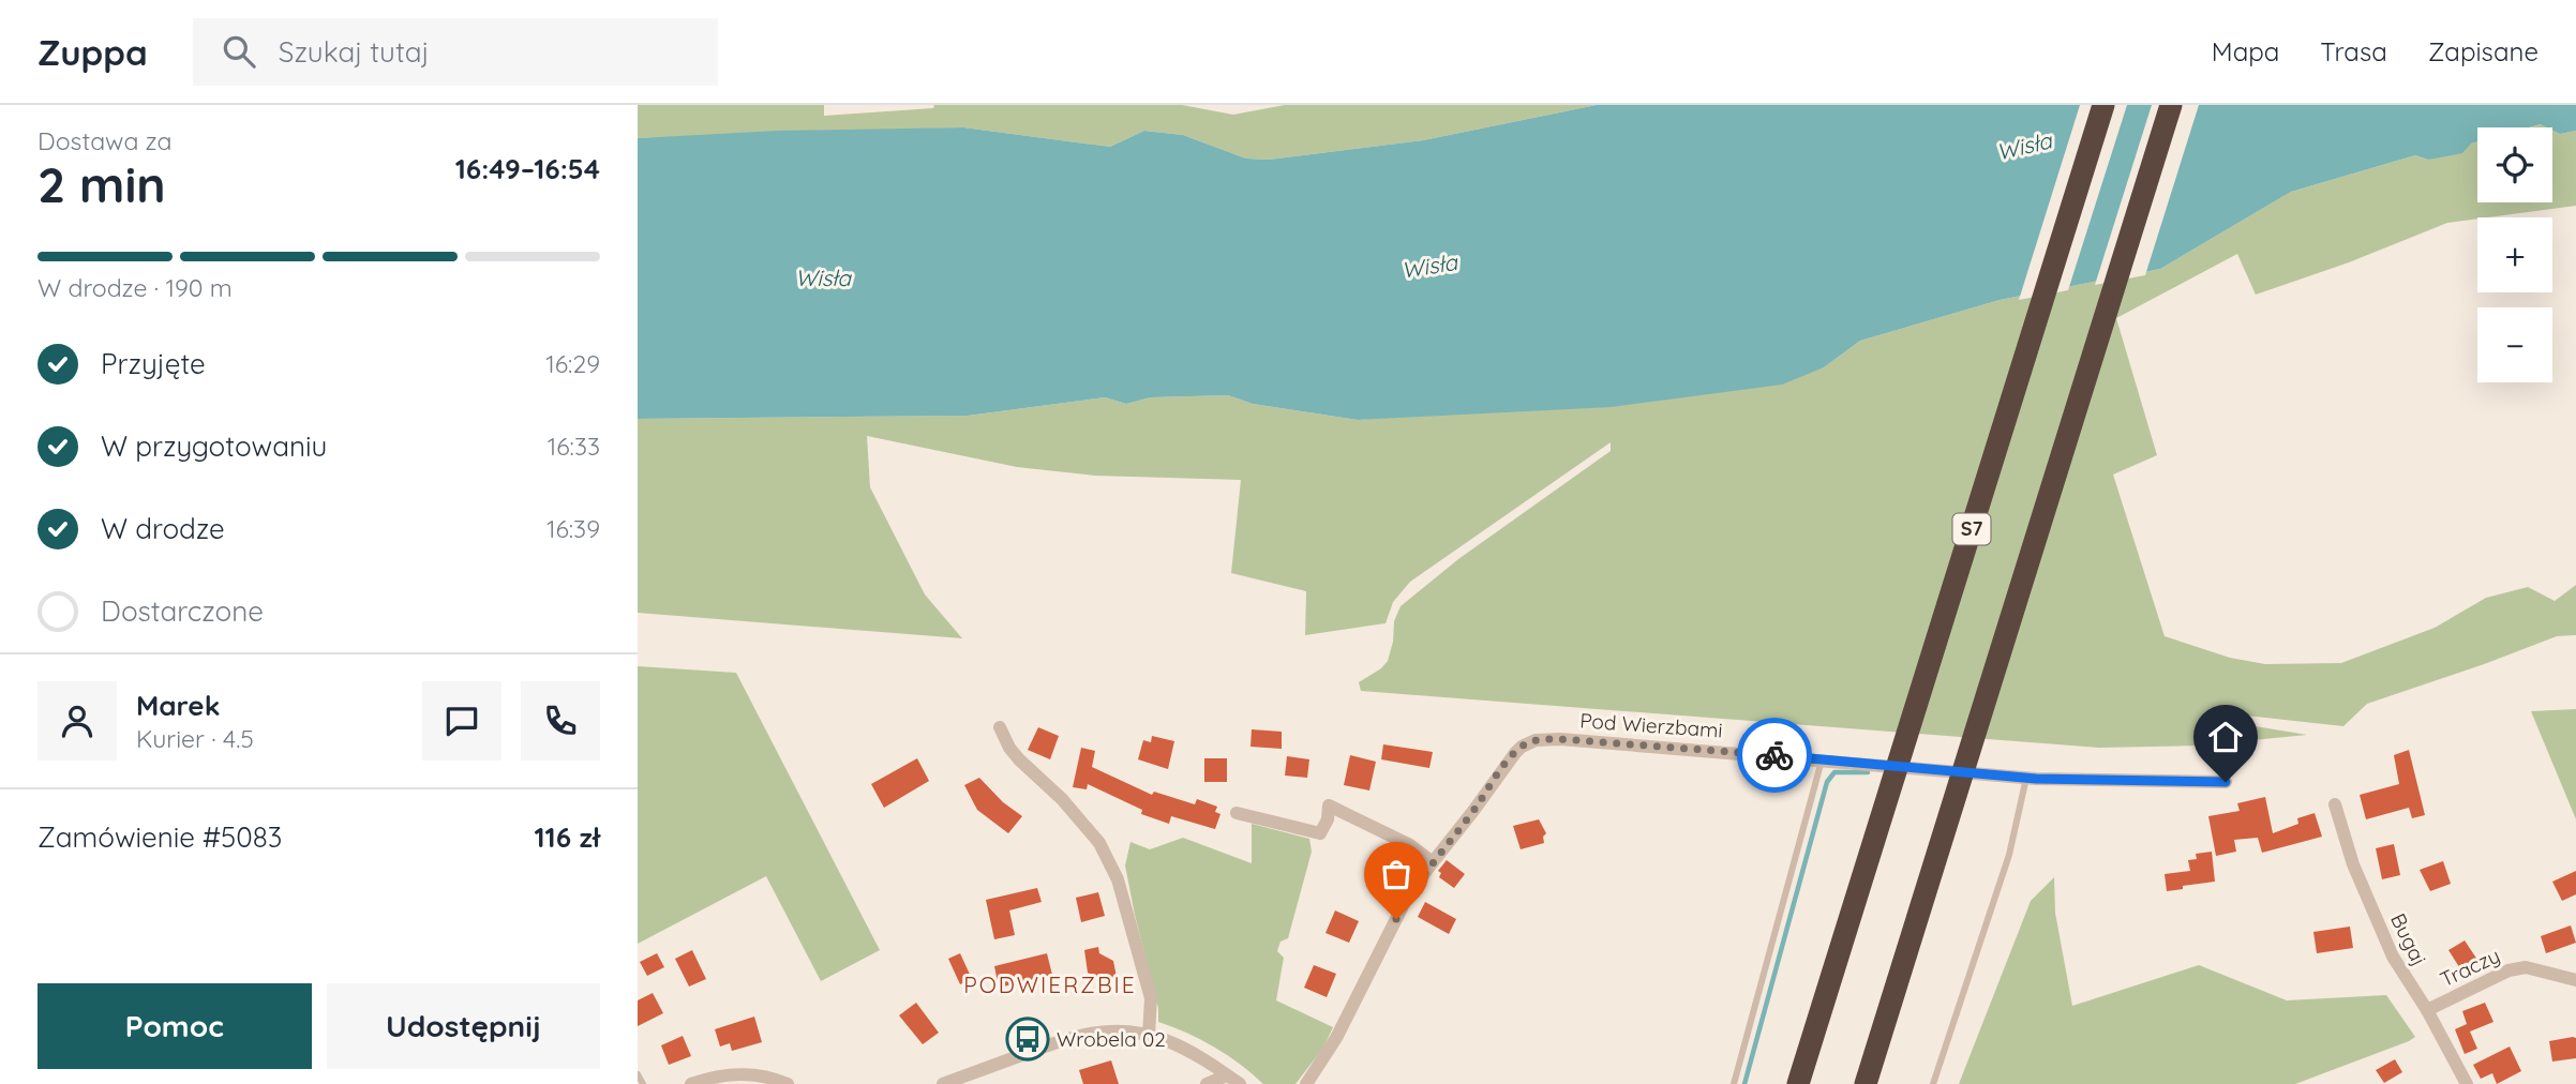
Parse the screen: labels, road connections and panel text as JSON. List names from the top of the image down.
{
  "streets": {
    "highway": ["S7"],
    "street": ["Pod Wierzbami", "Bugaj", "Traczy"]
  },
  "crossings": [
    ["Bugaj", "Traczy"]
  ],
  "districts": ["PODWIERZBIE"],
  "water": ["Wisła"],
  "places": {
    "bus stop": ["Wrobela 02"]
  },
  "page": {
    "header": "Zuppa",
    "search": "Szukaj tutaj",
    "nav": ["Mapa", "Trasa", "Zapisane"],
    "heading": ["2 min", "Dostawa za", "16:49–16:54"],
    "panel": [
      "Marek",
      "Kurier · 4.5",
      "Zamówienie #5083",
      "116 zł"
    ],
    "map_buttons": ["+", "−"],
    "bar": "W drodze · 190 m",
    "list": [
      ["Przyjęte", "16:29"],
      ["W przygotowaniu", "16:33"],
      ["W drodze", "16:39"],
      "Dostarczone"
    ],
    "buttons": ["Pomoc", "Udostępnij"]
  }
}
